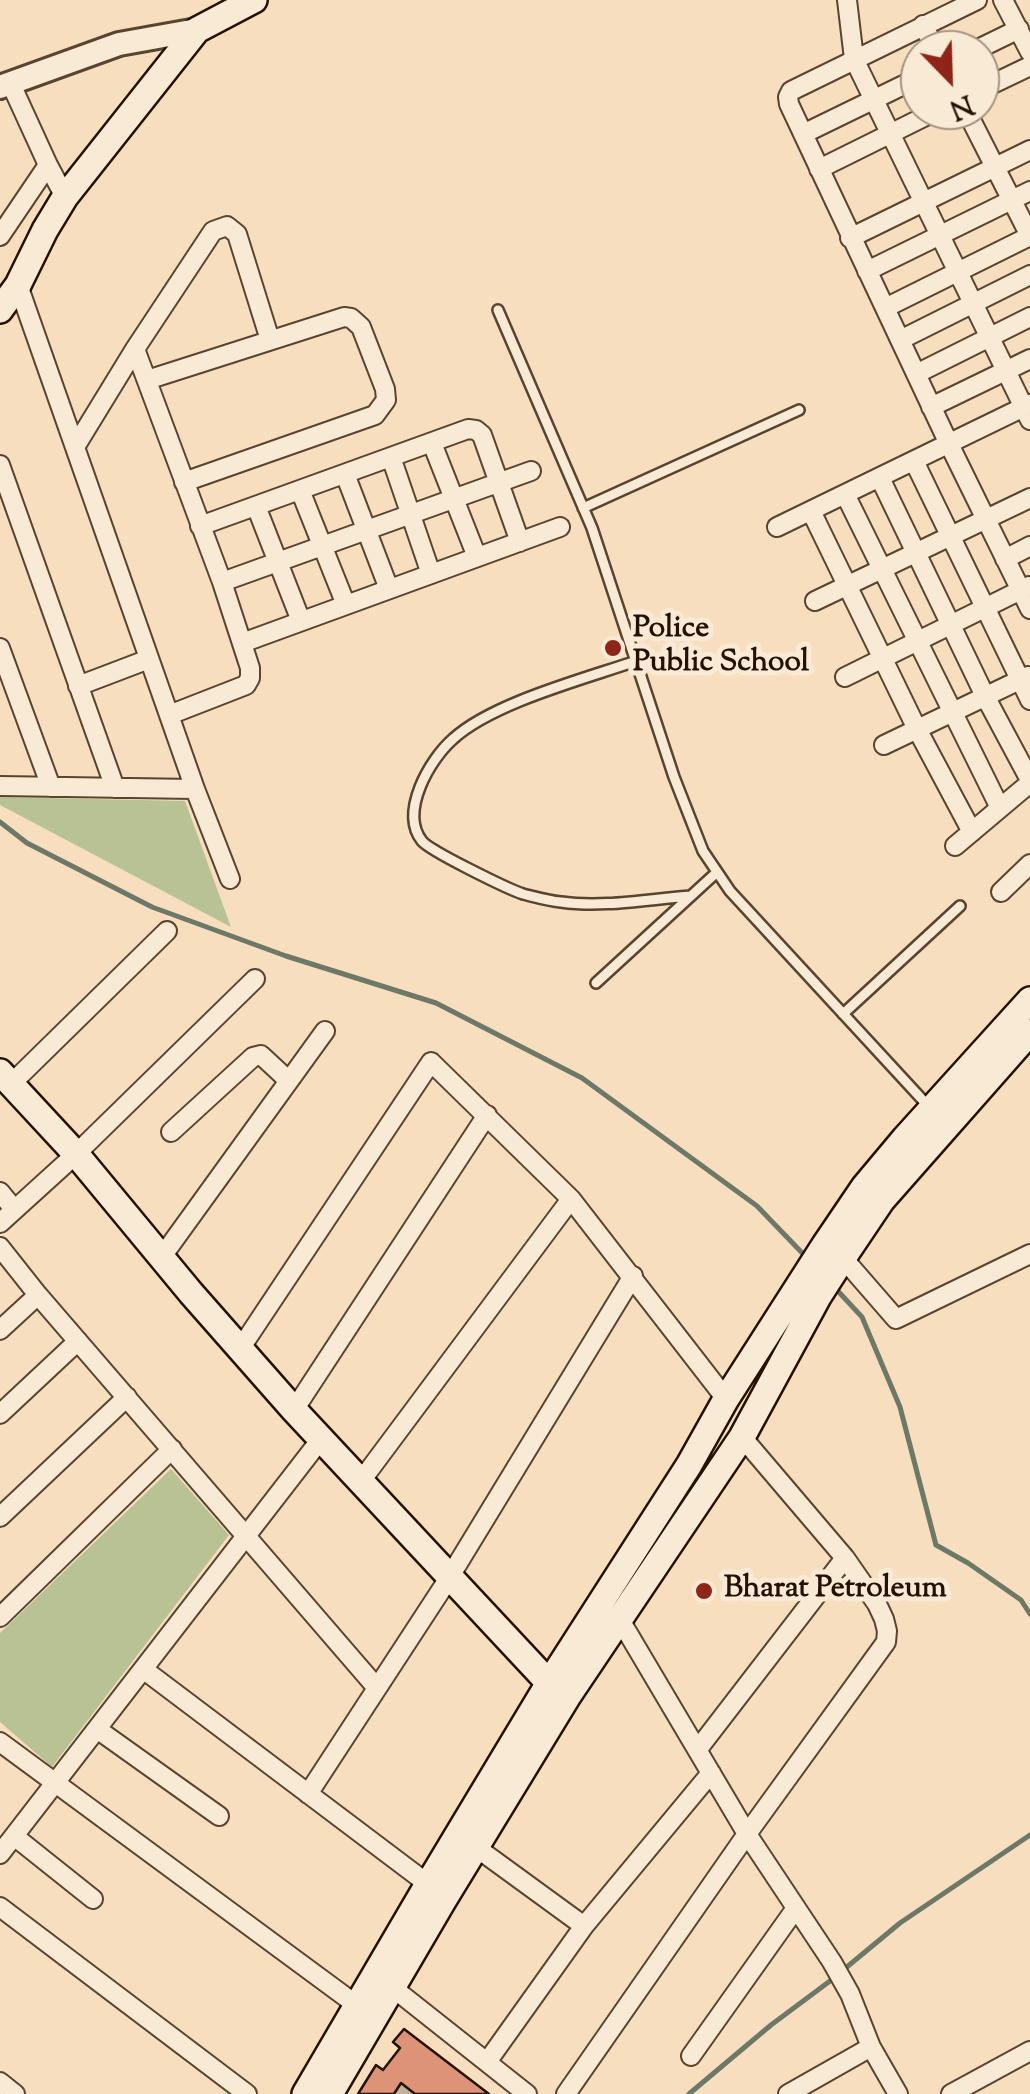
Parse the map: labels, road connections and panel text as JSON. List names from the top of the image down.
{
  "places": ["Police Public School", "Bharat Petroleum"],
  "north": "bottom right"
}
